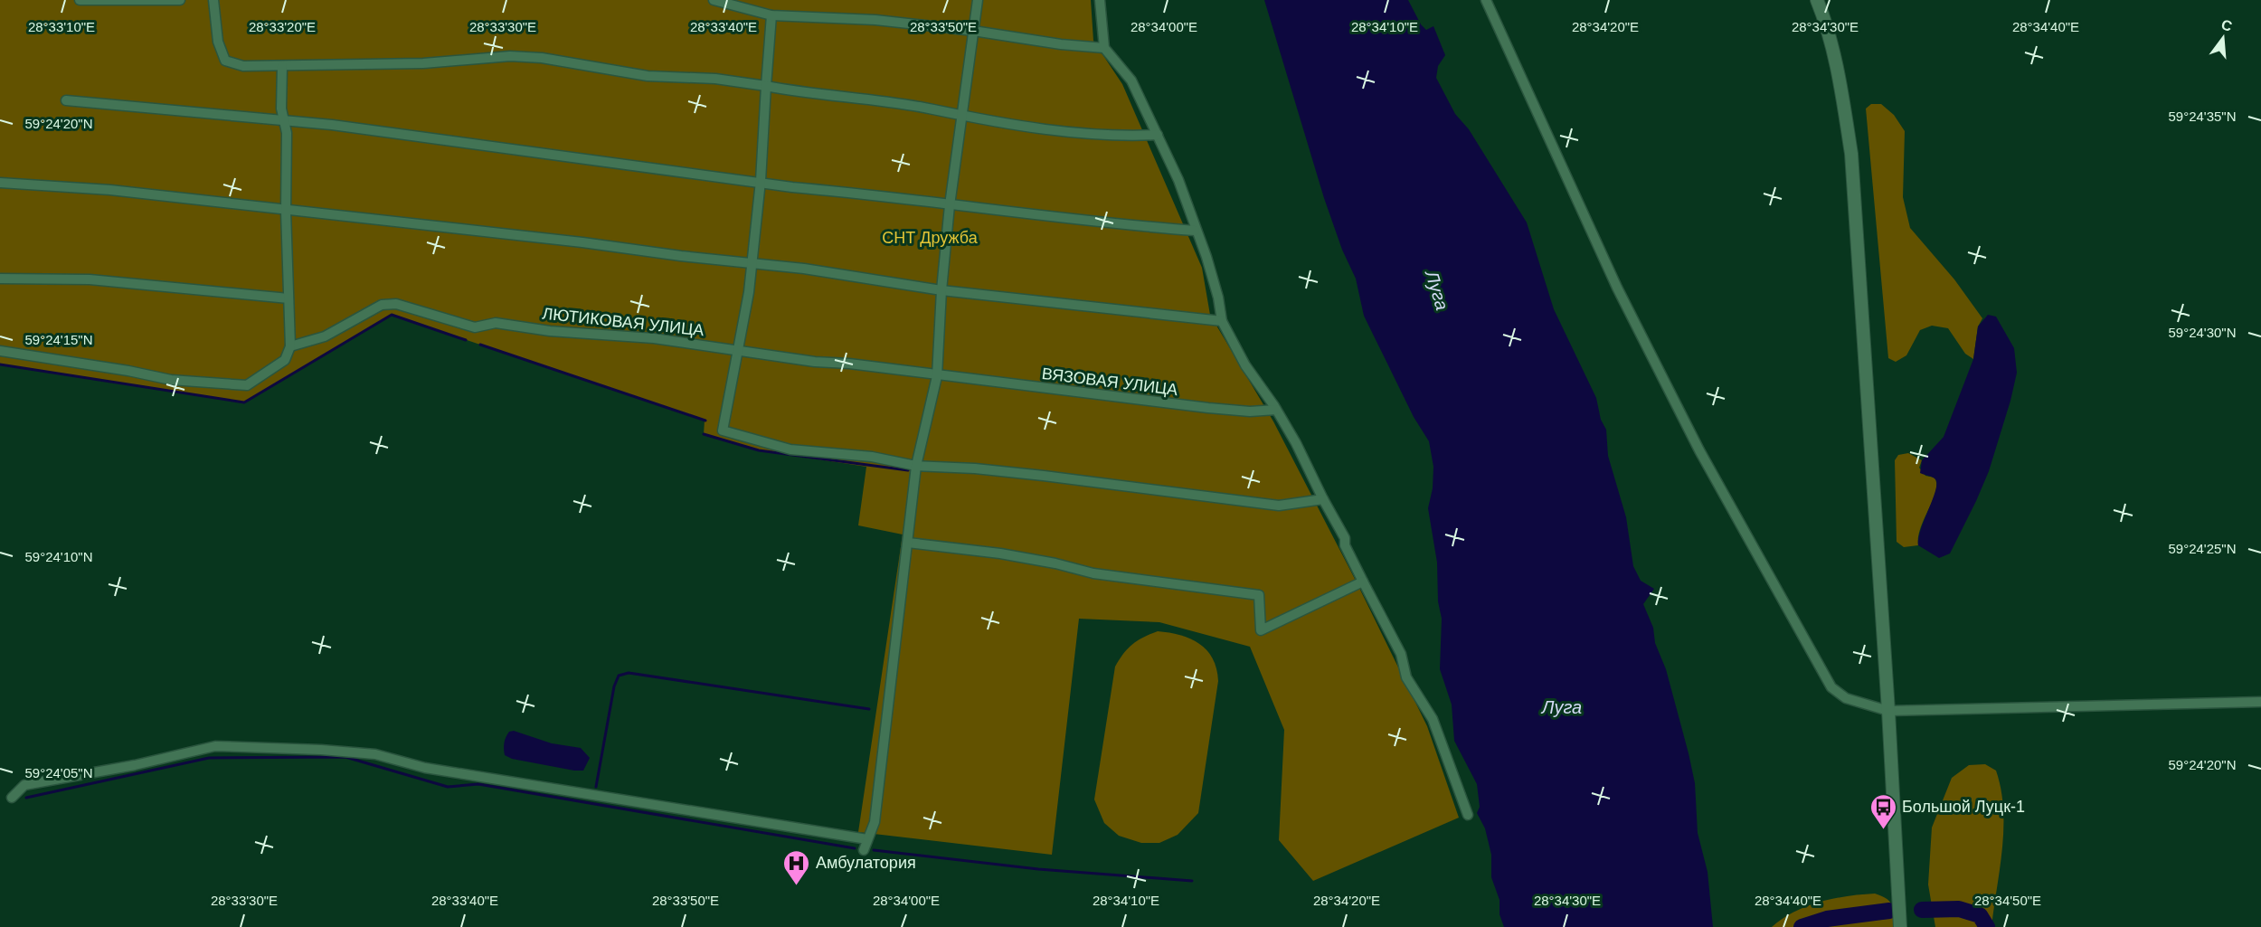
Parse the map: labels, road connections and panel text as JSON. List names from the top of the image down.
{
  "streets": {
    "street": ["ЛЮТИКОВАЯ УЛИЦА", "ВЯЗОВАЯ УЛИЦА"]
  },
  "crossings": [
    ["ЛЮТИКОВАЯ УЛИЦА", "ВЯЗОВАЯ УЛИЦА"]
  ],
  "water": ["Луга"],
  "parks": ["СНТ Дружба"],
  "places": {
    "bus stop": ["Большой Луцк-1"],
    "hospital": ["Амбулатория"]
  },
  "north": "top",
  "coordinates": [
    "28°33'10\"E",
    "28°33'20\"E",
    "28°33'30\"E",
    "28°33'40\"E",
    "28°33'50\"E",
    "28°34'00\"E",
    "28°34'10\"E",
    "28°34'20\"E",
    "28°34'30\"E",
    "28°34'40\"E",
    "59°24'35\"N",
    "59°24'20\"N",
    "59°24'30\"N",
    "59°24'15\"N",
    "59°24'25\"N",
    "59°24'10\"N",
    "59°24'05\"N",
    "28°34'50\"E"
  ]
}
